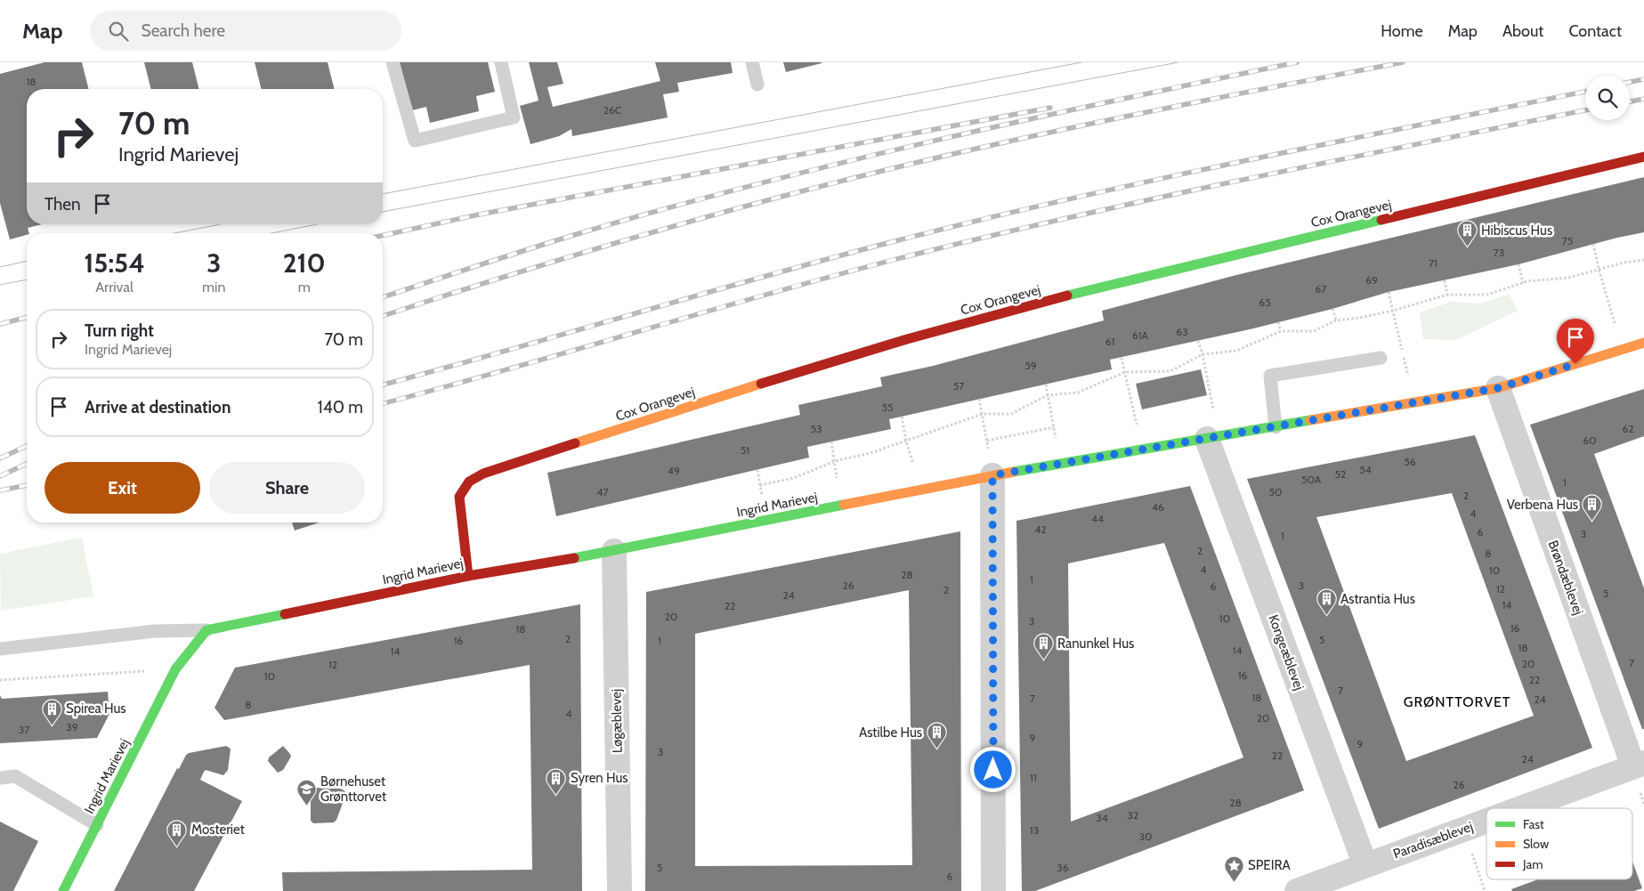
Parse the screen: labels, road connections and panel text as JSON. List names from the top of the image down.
{
  "streets": {
    "street": [
      "Cox Orangevej",
      "Ingrid Marievej",
      "Brøndæblevej",
      "Kongeæblevej",
      "Løgæblevej",
      "Paradisæblevej"
    ]
  },
  "crossings": [
    ["Cox Orangevej", "Ingrid Marievej"],
    ["Ingrid Marievej", "Brøndæblevej"],
    ["Ingrid Marievej", "Kongeæblevej"],
    ["Ingrid Marievej", "Løgæblevej"],
    ["Brøndæblevej", "Paradisæblevej"],
    ["Kongeæblevej", "Paradisæblevej"]
  ],
  "districts": ["GRØNTTORVET"],
  "places": {
    "building": [
      "Hibiscus Hus",
      "Verbena Hus",
      "Astrantia Hus",
      "Ranunkel Hus",
      "Spirea Hus",
      "Astilbe Hus",
      "Syren Hus",
      "Mosteriet"
    ],
    "school or university": ["Børnehuset Grønttorvet"],
    "place": ["SPEIRA"]
  },
  "house_numbers": [
    "18",
    "26C",
    "75",
    "73",
    "71",
    "69",
    "67",
    "65",
    "63",
    "61A",
    "61",
    "59",
    "57",
    "55",
    "53",
    "62",
    "60",
    "51",
    "56",
    "54",
    "49",
    "52",
    "50A",
    "1",
    "47",
    "50",
    "2",
    "46",
    "4",
    "44",
    "42",
    "6",
    "3",
    "1",
    "2",
    "8",
    "4",
    "10",
    "28",
    "1",
    "26",
    "3",
    "6",
    "12",
    "2",
    "5",
    "24",
    "14",
    "22",
    "20",
    "10",
    "3",
    "16",
    "18",
    "2",
    "5",
    "16",
    "1",
    "18",
    "14",
    "14",
    "7",
    "20",
    "12",
    "16",
    "10",
    "22",
    "7",
    "18",
    "7",
    "24",
    "8",
    "4",
    "20",
    "39",
    "37",
    "9",
    "9",
    "3",
    "22",
    "24",
    "11",
    "26",
    "28",
    "32",
    "34",
    "13",
    "30",
    "5",
    "36",
    "6"
  ],
  "legend": ["Fast", "Slow", "Jam"],
  "page": {
    "header": "Map",
    "search": "Search here",
    "nav": [
      "Home",
      "Map",
      "About",
      "Contact"
    ],
    "turn": ["70 m", "Ingrid Marievej"],
    "then": "Then",
    "eta": [
      "15:54",
      "Arrival",
      "3",
      "min",
      "210",
      "m"
    ],
    "list": [
      {
        "name": "Turn right",
        "note": "Ingrid Marievej",
        "value": "70 m"
      },
      {
        "name": "Arrive at destination",
        "value": "140 m"
      }
    ],
    "buttons": ["Exit", "Share"]
  }
}
